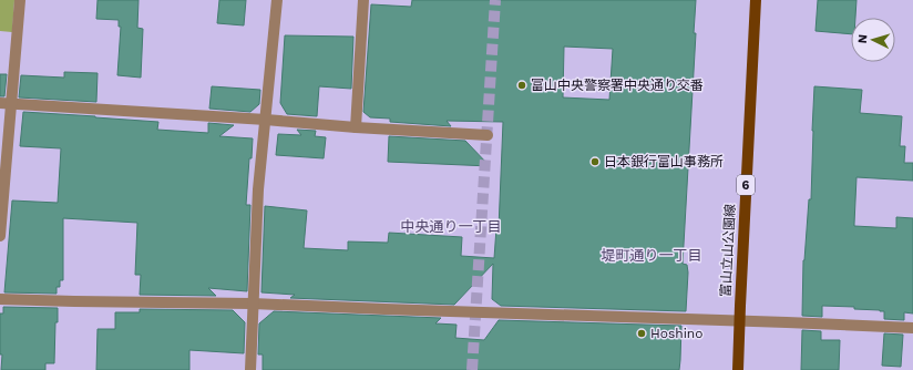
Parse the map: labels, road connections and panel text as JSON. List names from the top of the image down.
{
  "streets": {
    "main road": ["6", "富山立山公園線"]
  },
  "districts": ["中央通り一丁目", "堤町通り一丁目"],
  "places": ["富山中央警察署中央通り交番", "日本銀行富山事務所", "Hoshino"],
  "north": "left"
}
